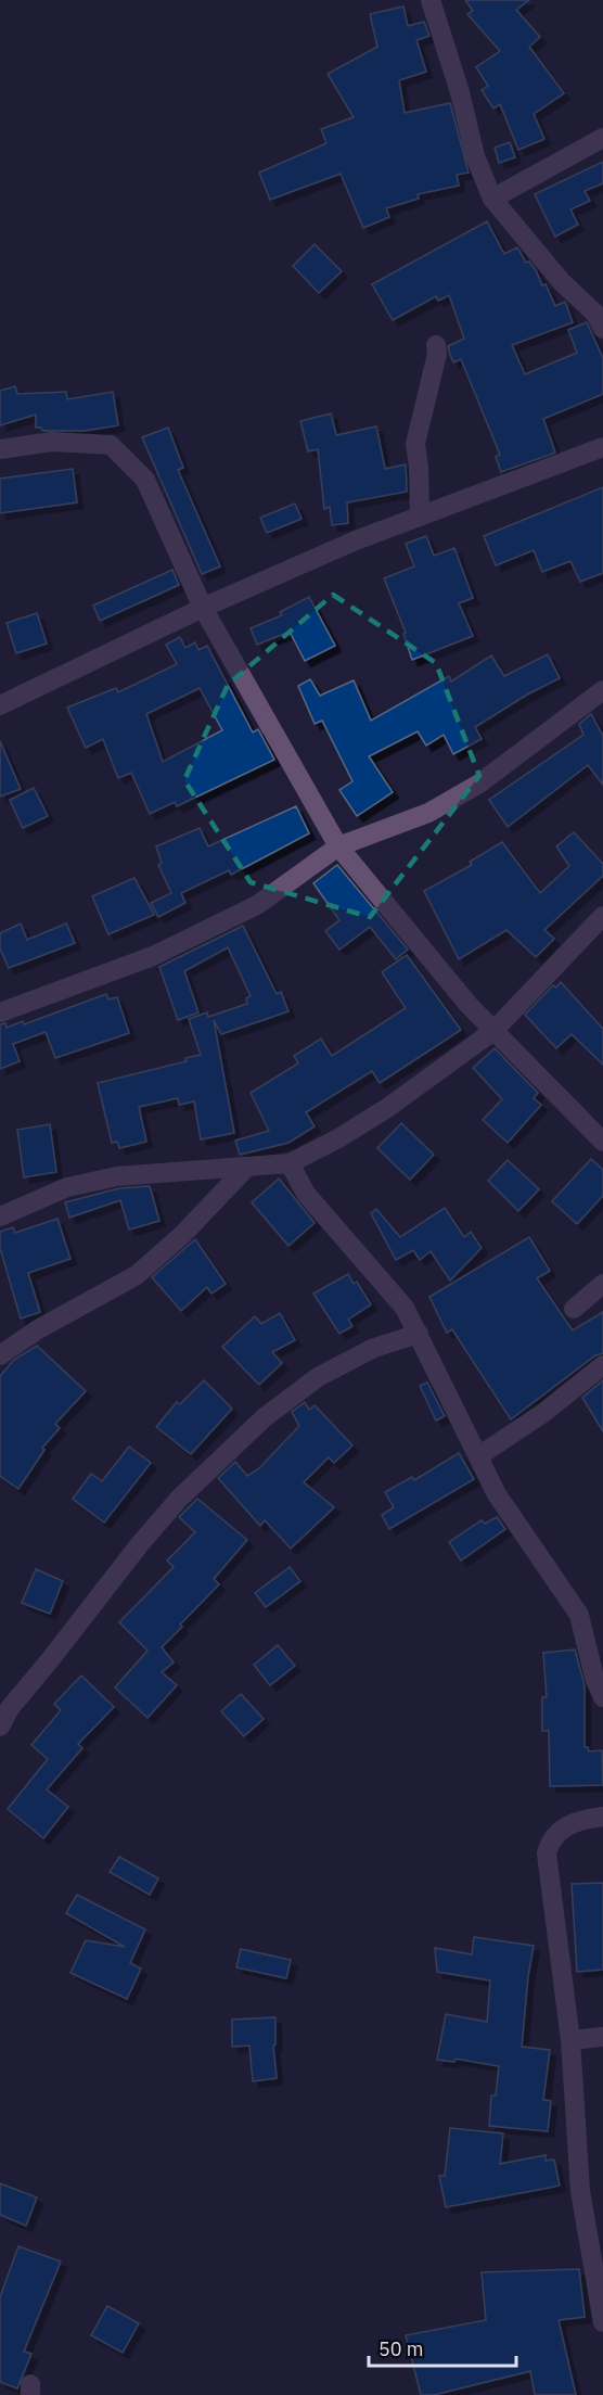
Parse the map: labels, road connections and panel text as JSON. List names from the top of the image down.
{
  "scale_bar": "50 m"
}
